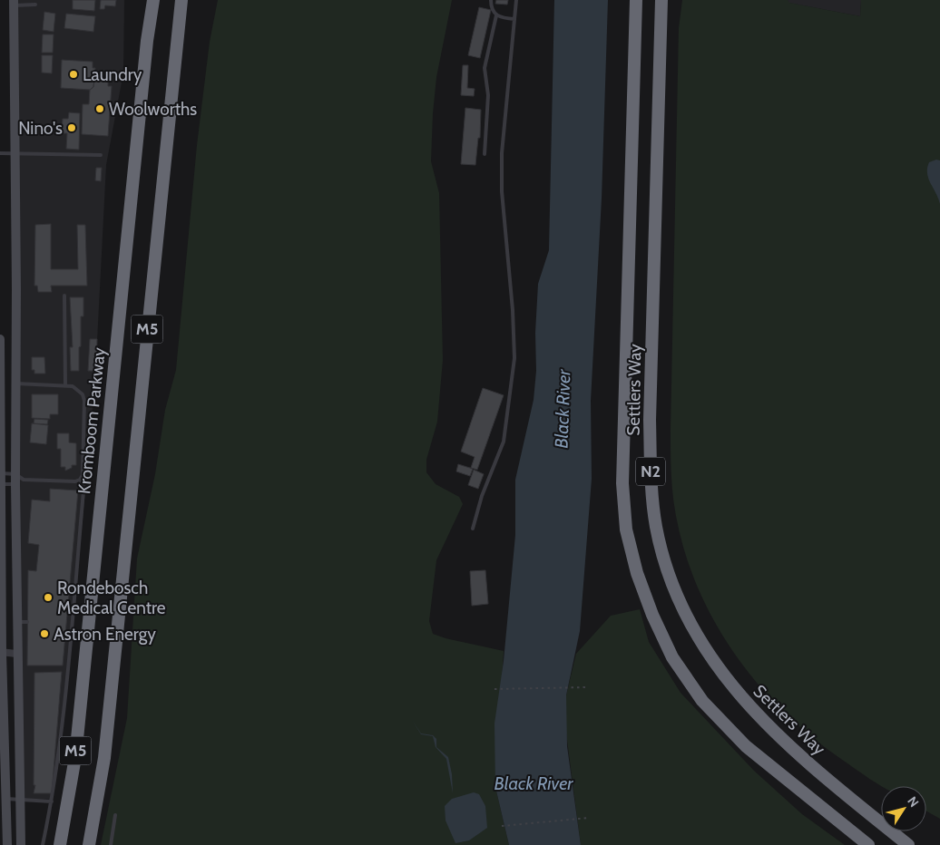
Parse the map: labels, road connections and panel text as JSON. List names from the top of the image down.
{
  "streets": {
    "highway": [
      "M5",
      "Settlers Way",
      "Kromboom Parkway",
      "N2"
    ]
  },
  "water": ["Black River"],
  "places": [
    "Laundry",
    "Woolworths",
    "Nino's",
    "Rondebosch Medical Centre",
    "Astron Energy"
  ],
  "north": "top right"
}
